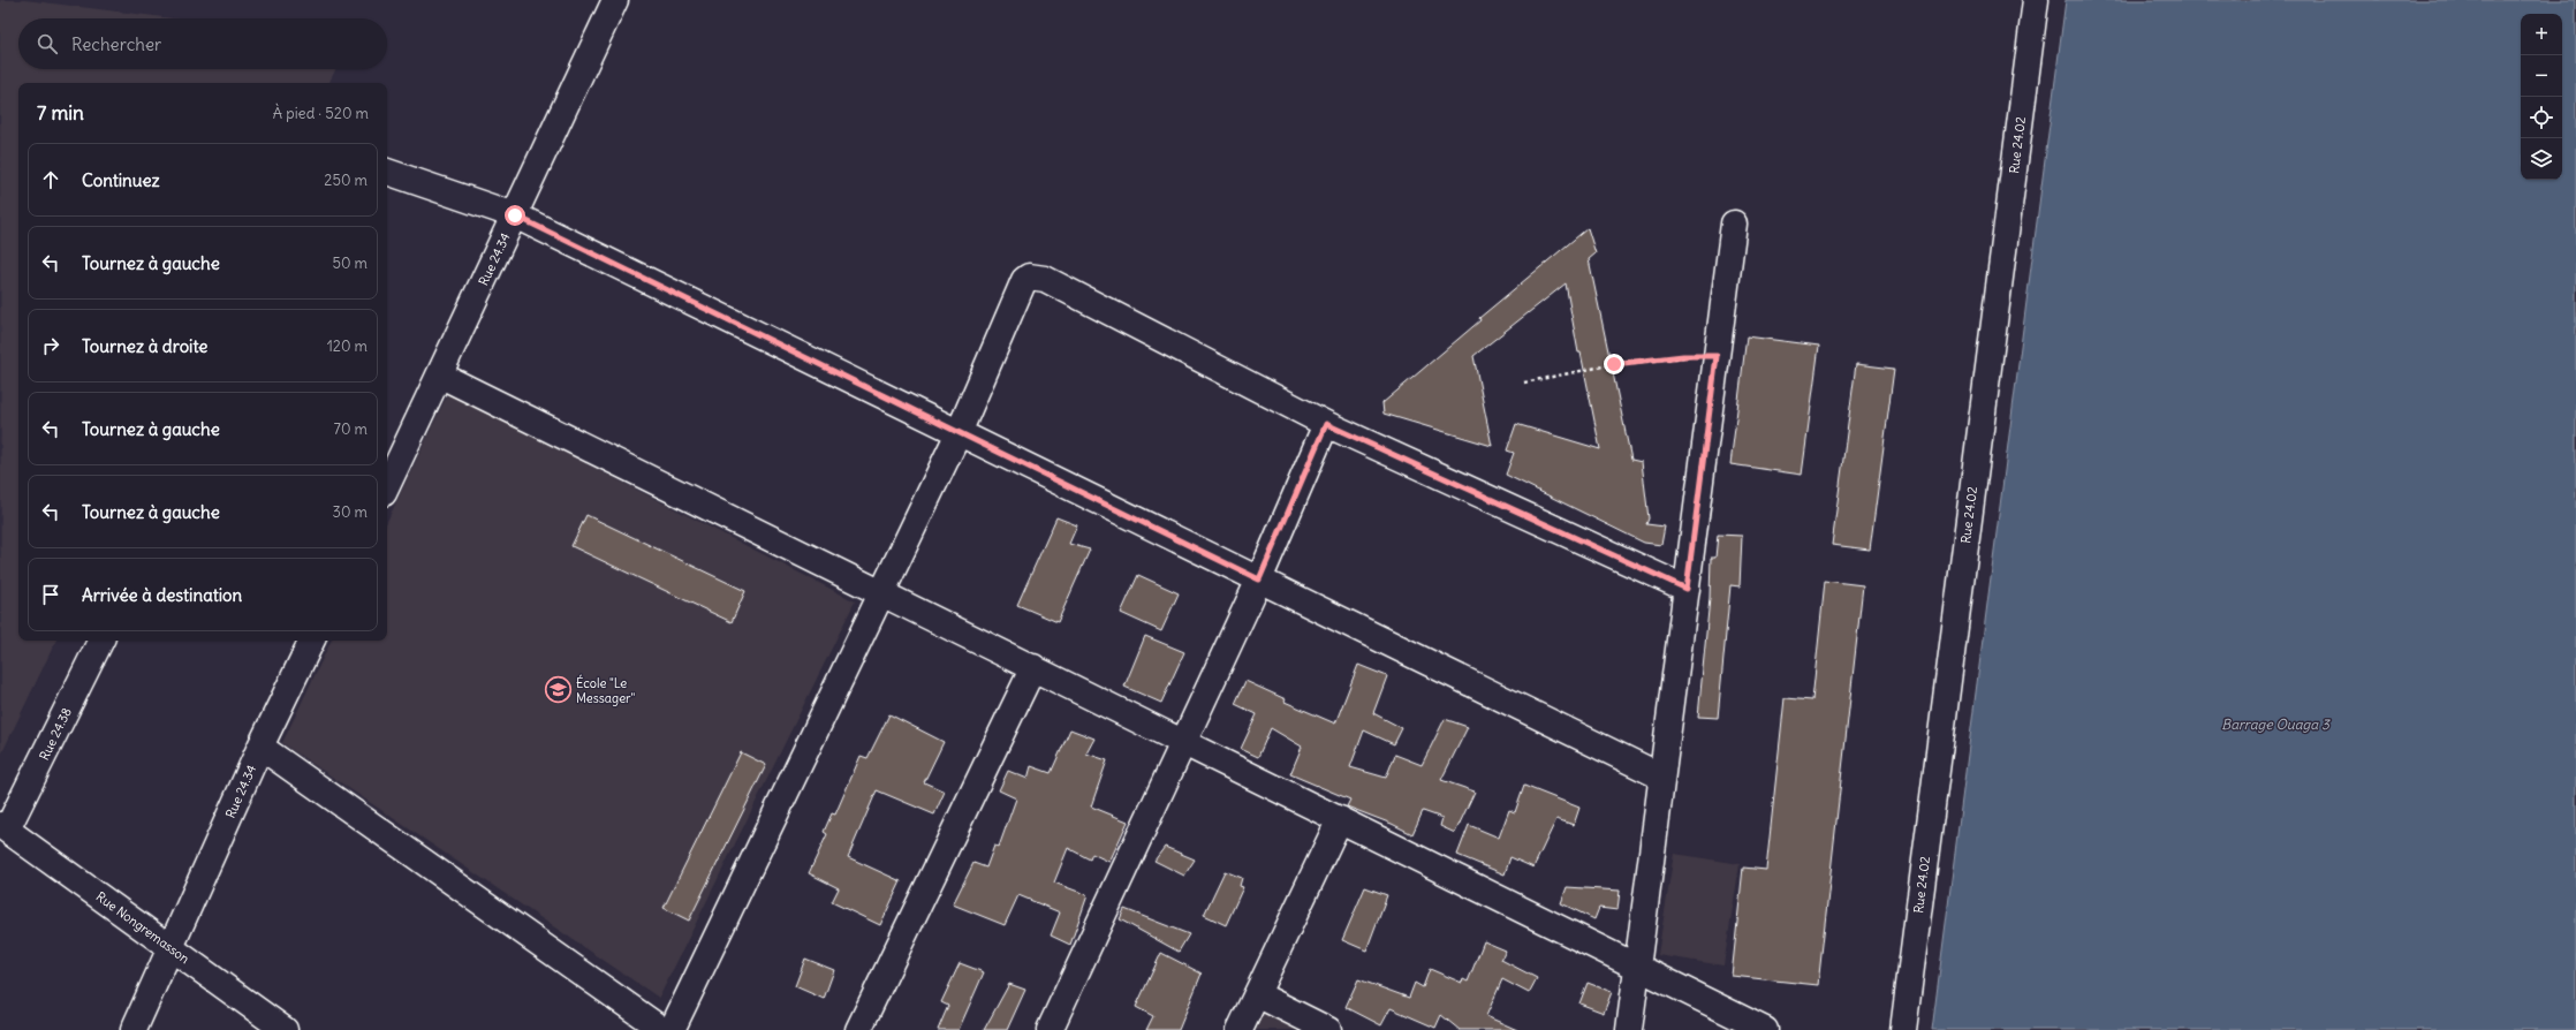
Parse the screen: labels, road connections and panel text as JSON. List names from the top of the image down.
{
  "streets": {
    "street": [
      "Rue 24.02",
      "Rue 24.34",
      "Rue 24.38",
      "Rue Nongremasson"
    ]
  },
  "crossings": [
    ["Rue 24.34", "Rue Nongremasson"],
    ["Rue 24.38", "Rue Nongremasson"]
  ],
  "water": ["Barrage Ouaga 3"],
  "places": {
    "school or university": ["École \"Le Messager\""]
  },
  "page": {
    "map_buttons": ["+", "−"],
    "search": "Rechercher",
    "heading": ["7 min", "À pied · 520 m"],
    "list": [
      ["Continuez", "250 m"],
      ["Tournez à gauche", "50 m"],
      ["Tournez à droite", "120 m"],
      ["Tournez à gauche", "70 m"],
      ["Tournez à gauche", "30 m"],
      "Arrivée à destination"
    ]
  }
}
